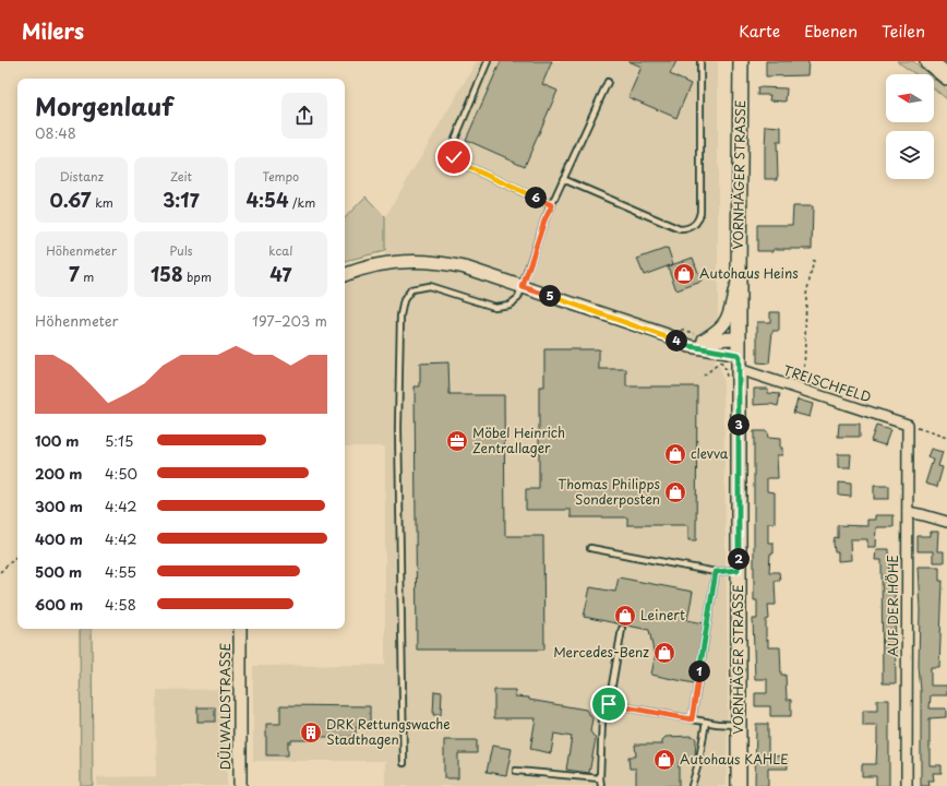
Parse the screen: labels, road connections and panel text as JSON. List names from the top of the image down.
{
  "streets": {
    "main road": ["VORNHÄGER STRASSE"],
    "street": ["TREISCHFELD", "AUF DER HÖHE", "DÜLWALDSTRASSE"]
  },
  "crossings": [
    ["VORNHÄGER STRASSE", "TREISCHFELD"],
    ["TREISCHFELD", "AUF DER HÖHE"]
  ],
  "places": {
    "shop": [
      "Autohaus Heins",
      "clevva",
      "Thomas Philipps Sonderposten",
      "Leinert",
      "Mercedes-Benz",
      "Autohaus KAHLE"
    ],
    "office": ["Möbel Heinrich Zentrallager"],
    "building": ["DRK Rettungswache Stadthagen"]
  },
  "north": "left",
  "page": {
    "header": "Milers",
    "nav": ["Karte", "Ebenen", "Teilen"],
    "heading": ["Morgenlauf", "08:48"],
    "stats": [
      ["Distanz", "0.67 km"],
      ["Zeit", "3:17"],
      ["Tempo", "4:54 /km"],
      ["Höhenmeter", "7 m"],
      ["Puls", "158 bpm"],
      ["kcal", "47"]
    ],
    "pins": [
      "6",
      "5",
      "4",
      "3",
      "2",
      "1"
    ],
    "chart": ["Höhenmeter", "197–203 m"],
    "list": [
      {
        "name": "100 m",
        "note": "5:15"
      },
      {
        "name": "200 m",
        "note": "4:50"
      },
      {
        "name": "300 m",
        "note": "4:42"
      },
      {
        "name": "400 m",
        "note": "4:42"
      },
      {
        "name": "500 m",
        "note": "4:55"
      },
      {
        "name": "600 m",
        "note": "4:58"
      }
    ]
  }
}
